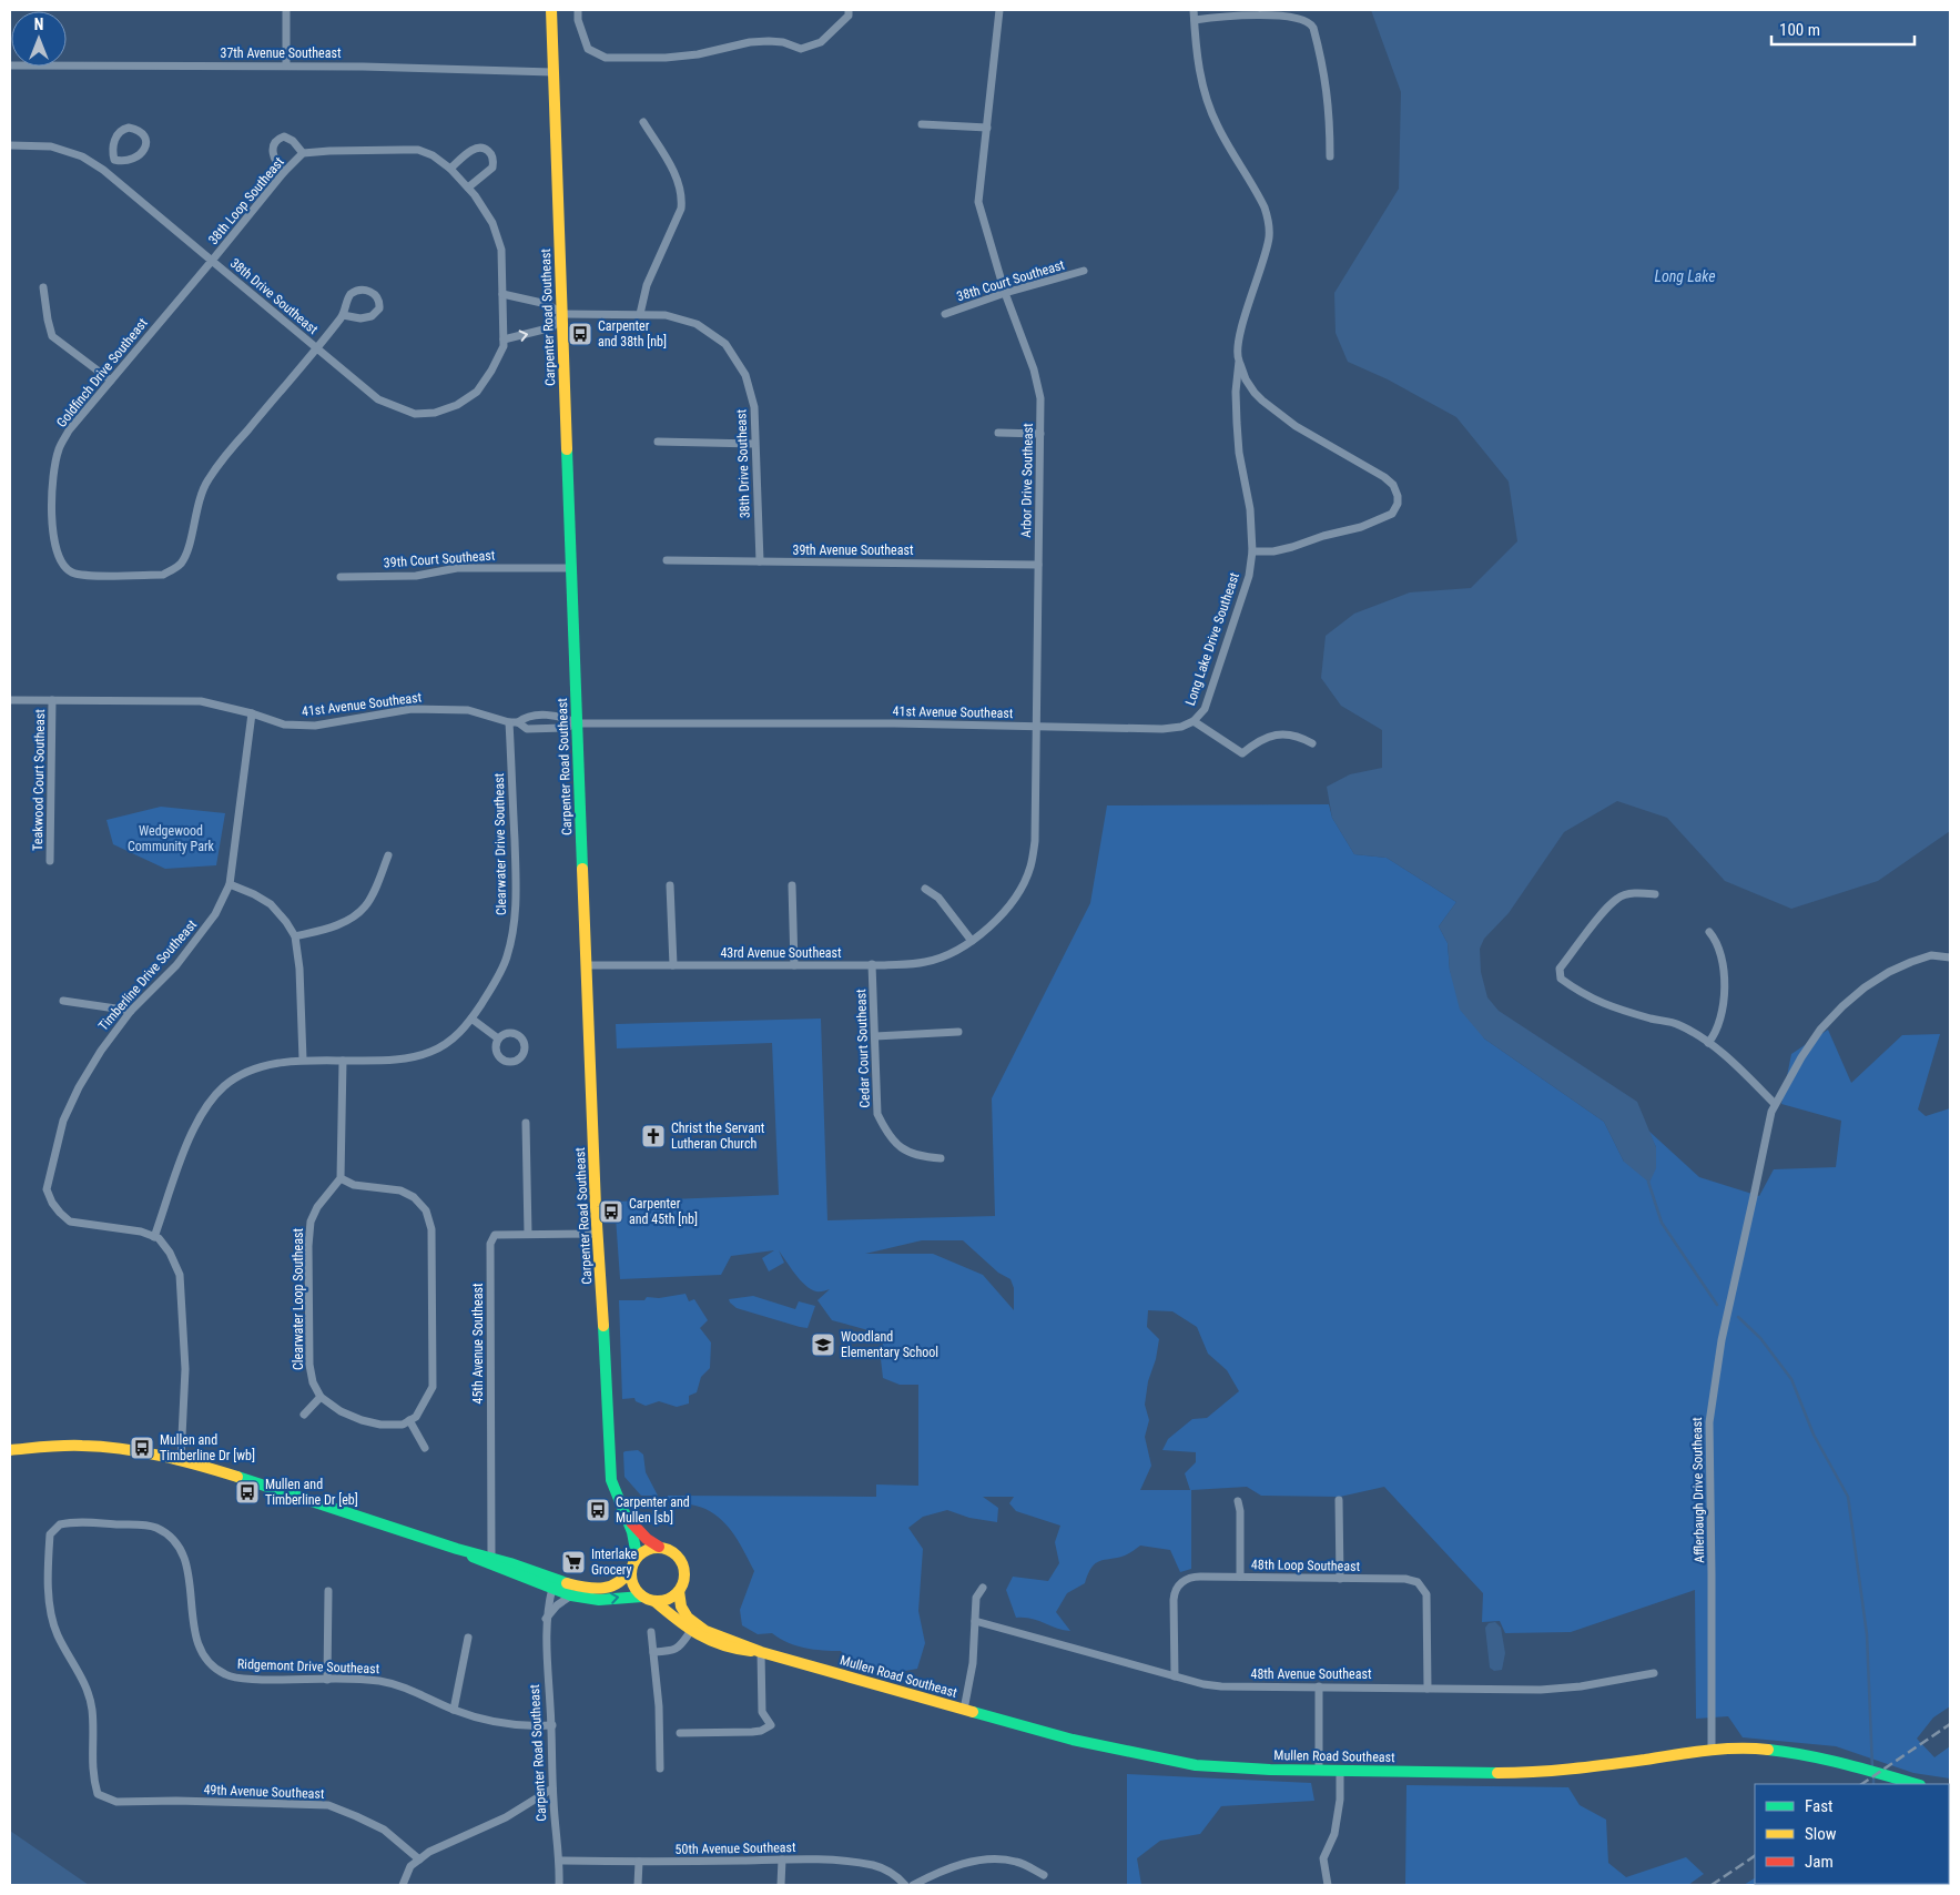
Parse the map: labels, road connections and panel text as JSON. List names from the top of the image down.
{
  "streets": {
    "street": [
      "37th Avenue Southeast",
      "38th Loop Southeast",
      "38th Court Southeast",
      "38th Drive Southeast",
      "Carpenter Road Southeast",
      "Goldfinch Drive Southeast",
      "Arbor Drive Southeast",
      "39th Avenue Southeast",
      "39th Court Southeast",
      "Long Lake Drive Southeast",
      "41st Avenue Southeast",
      "Teakwood Court Southeast",
      "Clearwater Drive Southeast",
      "43rd Avenue Southeast",
      "Timberline Drive Southeast",
      "Cedar Court Southeast",
      "Clearwater Loop Southeast",
      "45th Avenue Southeast",
      "Afflerbaugh Drive Southeast",
      "48th Loop Southeast",
      "Ridgemont Drive Southeast",
      "48th Avenue Southeast",
      "Mullen Road Southeast",
      "49th Avenue Southeast",
      "50th Avenue Southeast"
    ]
  },
  "crossings": [
    ["37th Avenue Southeast", "Carpenter Road Southeast"],
    ["38th Loop Southeast", "38th Drive Southeast"],
    ["38th Loop Southeast", "Goldfinch Drive Southeast"],
    ["38th Court Southeast", "Arbor Drive Southeast"],
    ["38th Drive Southeast", "Carpenter Road Southeast"],
    ["38th Drive Southeast", "Goldfinch Drive Southeast"],
    ["38th Drive Southeast", "39th Avenue Southeast"],
    ["Carpenter Road Southeast", "39th Court Southeast"],
    ["Carpenter Road Southeast", "41st Avenue Southeast"],
    ["Carpenter Road Southeast", "43rd Avenue Southeast"],
    ["Carpenter Road Southeast", "45th Avenue Southeast"],
    ["Carpenter Road Southeast", "Ridgemont Drive Southeast"],
    ["Carpenter Road Southeast", "Mullen Road Southeast"],
    ["Carpenter Road Southeast", "50th Avenue Southeast"],
    ["Arbor Drive Southeast", "39th Avenue Southeast"],
    ["Arbor Drive Southeast", "41st Avenue Southeast"],
    ["Arbor Drive Southeast", "43rd Avenue Southeast"],
    ["Long Lake Drive Southeast", "41st Avenue Southeast"],
    ["41st Avenue Southeast", "Teakwood Court Southeast"],
    ["41st Avenue Southeast", "Clearwater Drive Southeast"],
    ["41st Avenue Southeast", "Timberline Drive Southeast"],
    ["Clearwater Drive Southeast", "Timberline Drive Southeast"],
    ["43rd Avenue Southeast", "Cedar Court Southeast"],
    ["Afflerbaugh Drive Southeast", "Mullen Road Southeast"],
    ["48th Loop Southeast", "48th Avenue Southeast"],
    ["Ridgemont Drive Southeast", "49th Avenue Southeast"]
  ],
  "water": ["Long Lake"],
  "parks": ["Wedgewood Community Park"],
  "places": {
    "bus stop": [
      "Carpenter and 38th [nb]",
      "Carpenter and 45th [nb]",
      "Mullen and Timberline Dr [wb]",
      "Mullen and Timberline Dr [eb]",
      "Carpenter and Mullen [sb]"
    ],
    "church": ["Christ the Servant Lutheran Church"],
    "school or university": ["Woodland Elementary School"],
    "supermarket": ["Interlake Grocery"]
  },
  "legend": ["Fast", "Slow", "Jam"],
  "scale_bar": "100 m",
  "north": "top"
}
